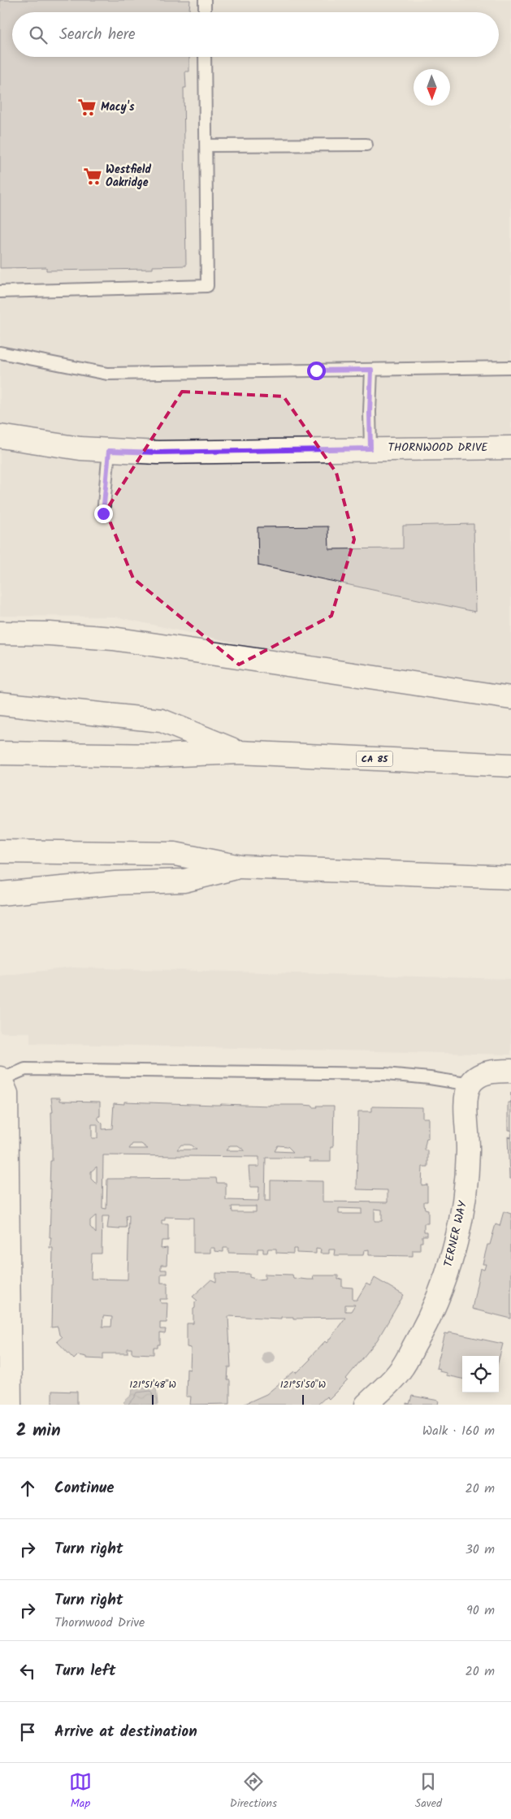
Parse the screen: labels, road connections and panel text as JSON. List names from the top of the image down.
{
  "streets": {
    "main road": ["THORNWOOD DRIVE", "CA 85", "TERNER WAY"]
  },
  "places": {
    "supermarket": ["Macy's", "Westfield Oakridge"]
  },
  "north": "bottom",
  "page": {
    "search": "Search here",
    "heading": ["2 min", "Walk · 160 m"],
    "list": [
      ["Continue", "20 m"],
      ["Turn right", "30 m"],
      ["Turn right", "Thornwood Drive", "90 m"],
      ["Turn left", "20 m"],
      "Arrive at destination"
    ],
    "nav": ["Map", "Directions", "Saved"]
  },
  "coordinates": ["121°51'48\"W", "121°51'50\"W"]
}
